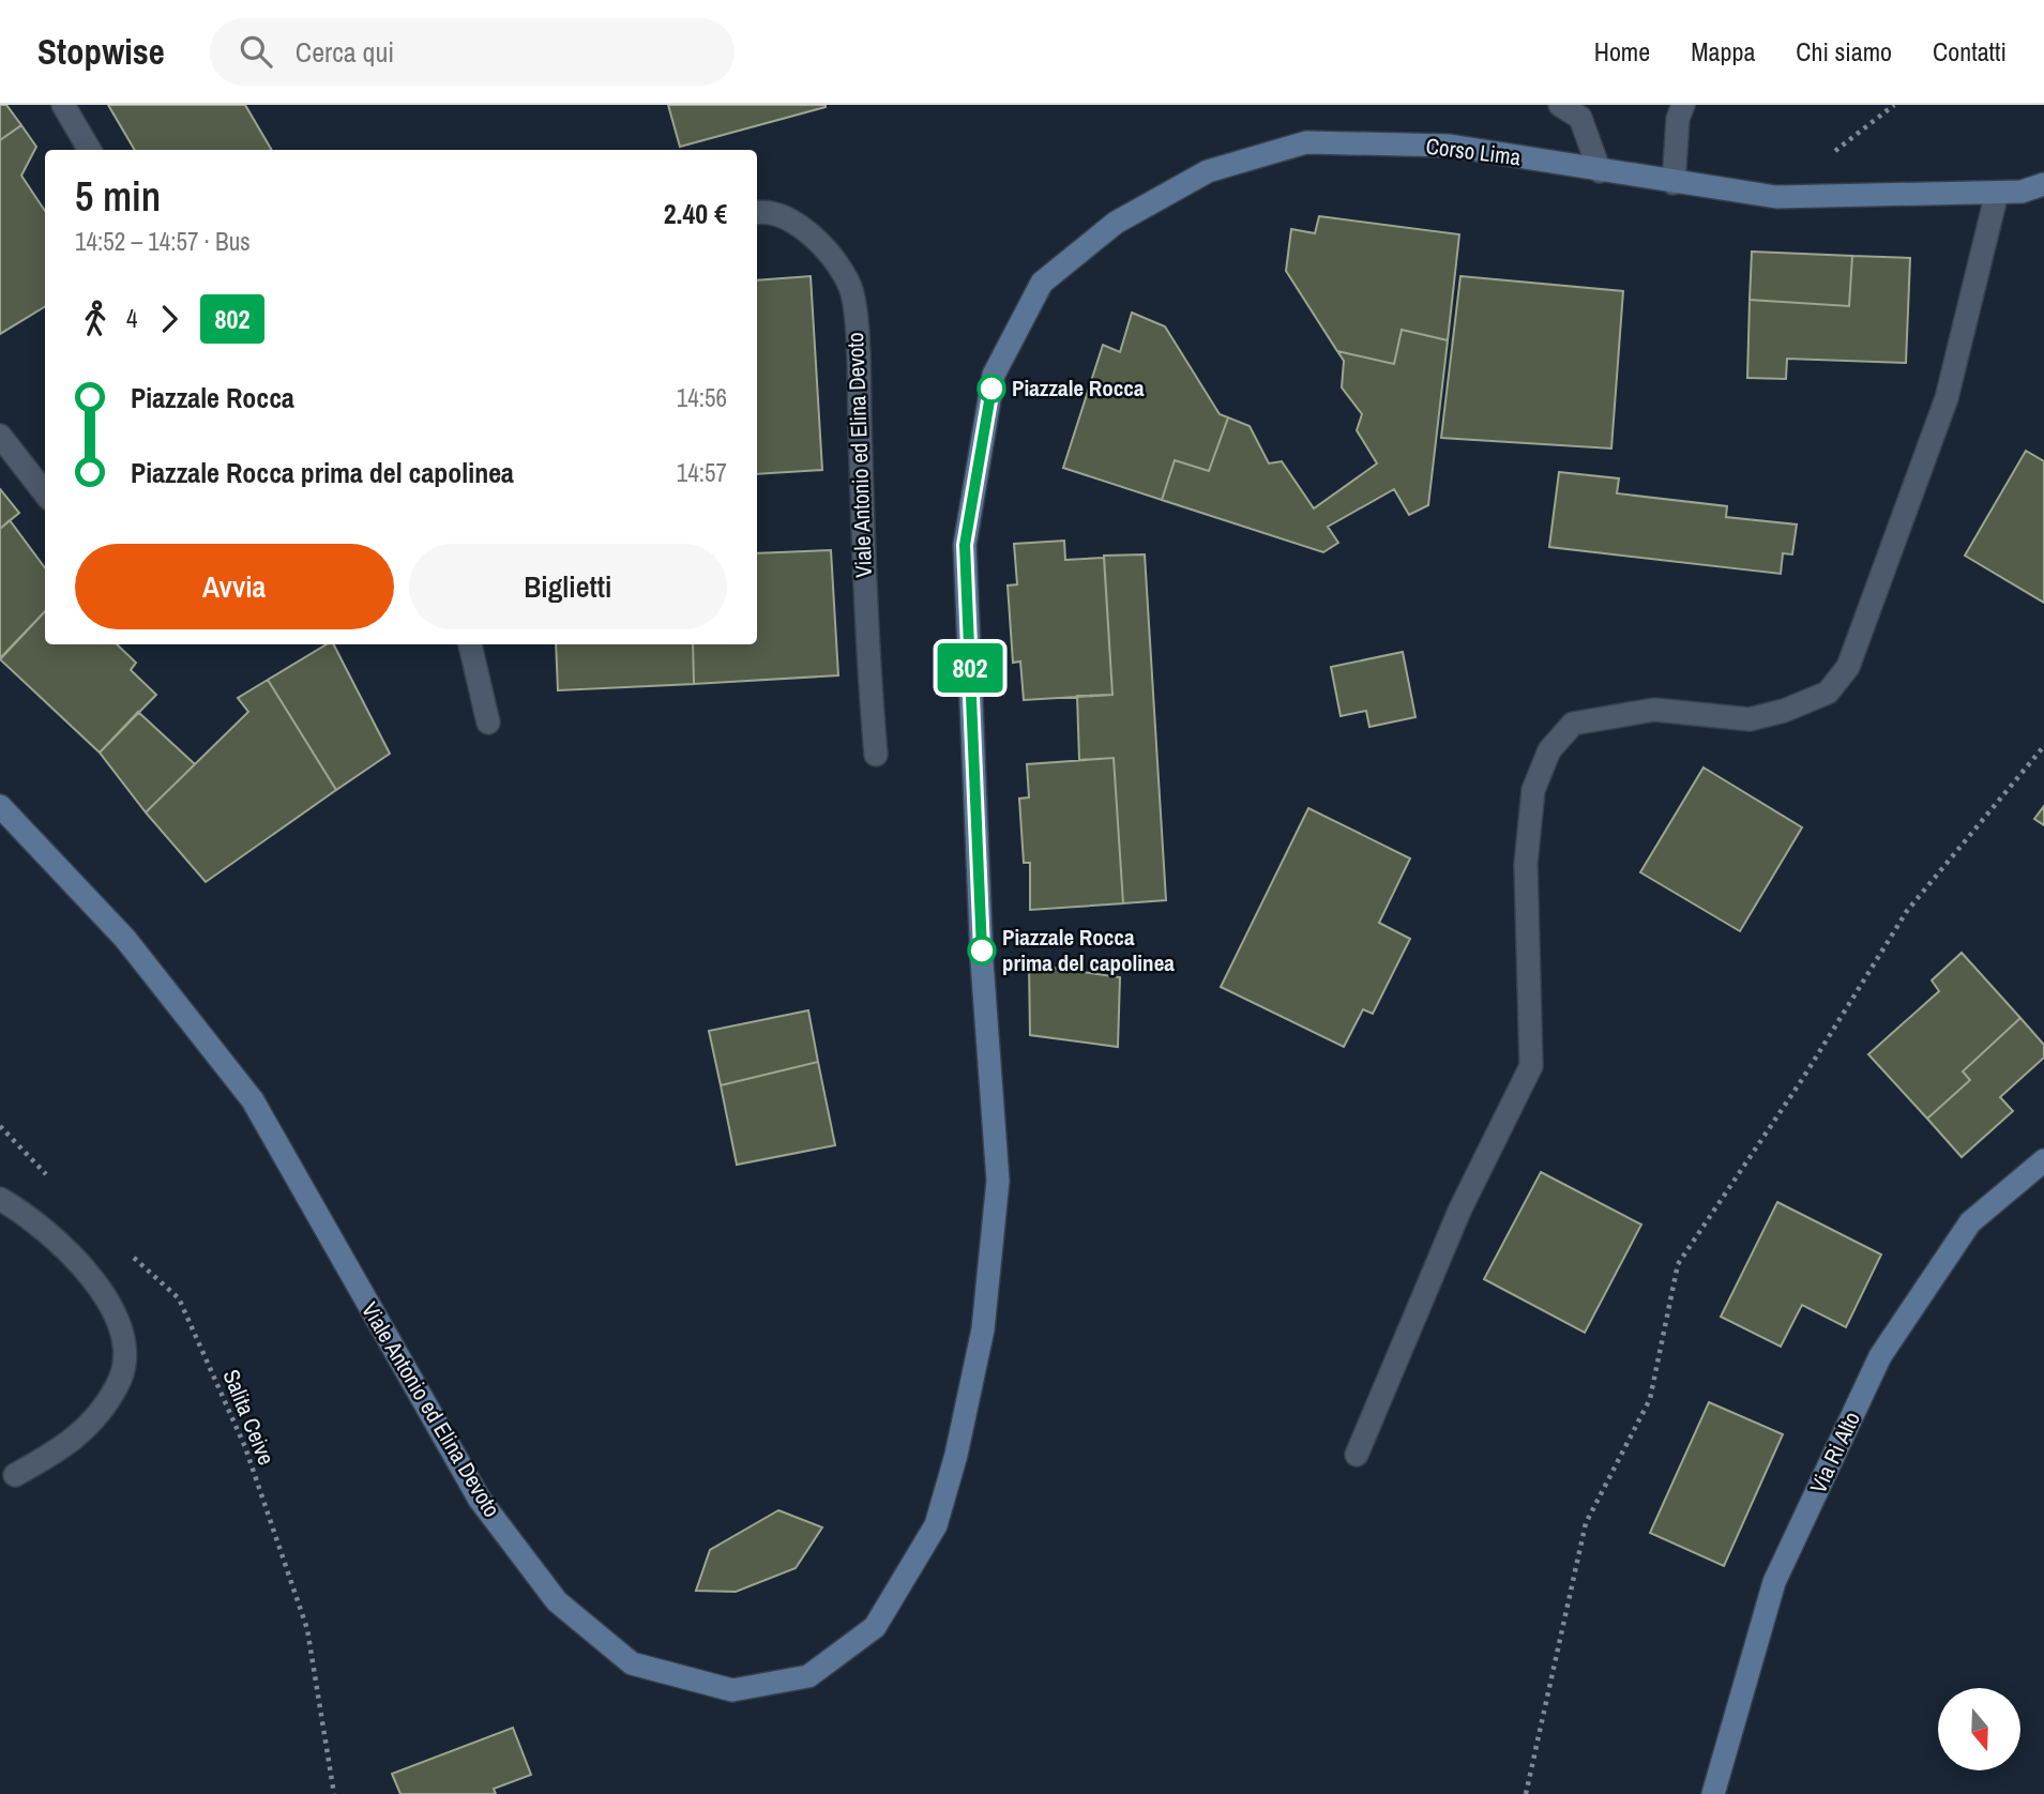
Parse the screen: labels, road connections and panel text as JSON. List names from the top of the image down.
{
  "streets": {
    "street": ["Corso Lima", "Viale Antonio ed Elina Devoto", "Via Ri Alto"],
    "path": ["Salita Ceive"]
  },
  "crossings": [
    ["Corso Lima", "Viale Antonio ed Elina Devoto"]
  ],
  "places": ["Piazzale Rocca", "Piazzale Rocca prima del capolinea"],
  "lines": ["bus line 802"],
  "north": "bottom",
  "page": {
    "header": "Stopwise",
    "search": "Cerca qui",
    "nav": [
      "Home",
      "Mappa",
      "Chi siamo",
      "Contatti"
    ],
    "on_map": "802",
    "heading": ["5 min", "14:52 – 14:57 · Bus", "2.40 €"],
    "legs": ["4", "802"],
    "list": [
      {
        "name": "Piazzale Rocca",
        "value": "14:56"
      },
      {
        "name": "Piazzale Rocca prima del capolinea",
        "value": "14:57"
      }
    ],
    "buttons": ["Avvia", "Biglietti"]
  }
}
